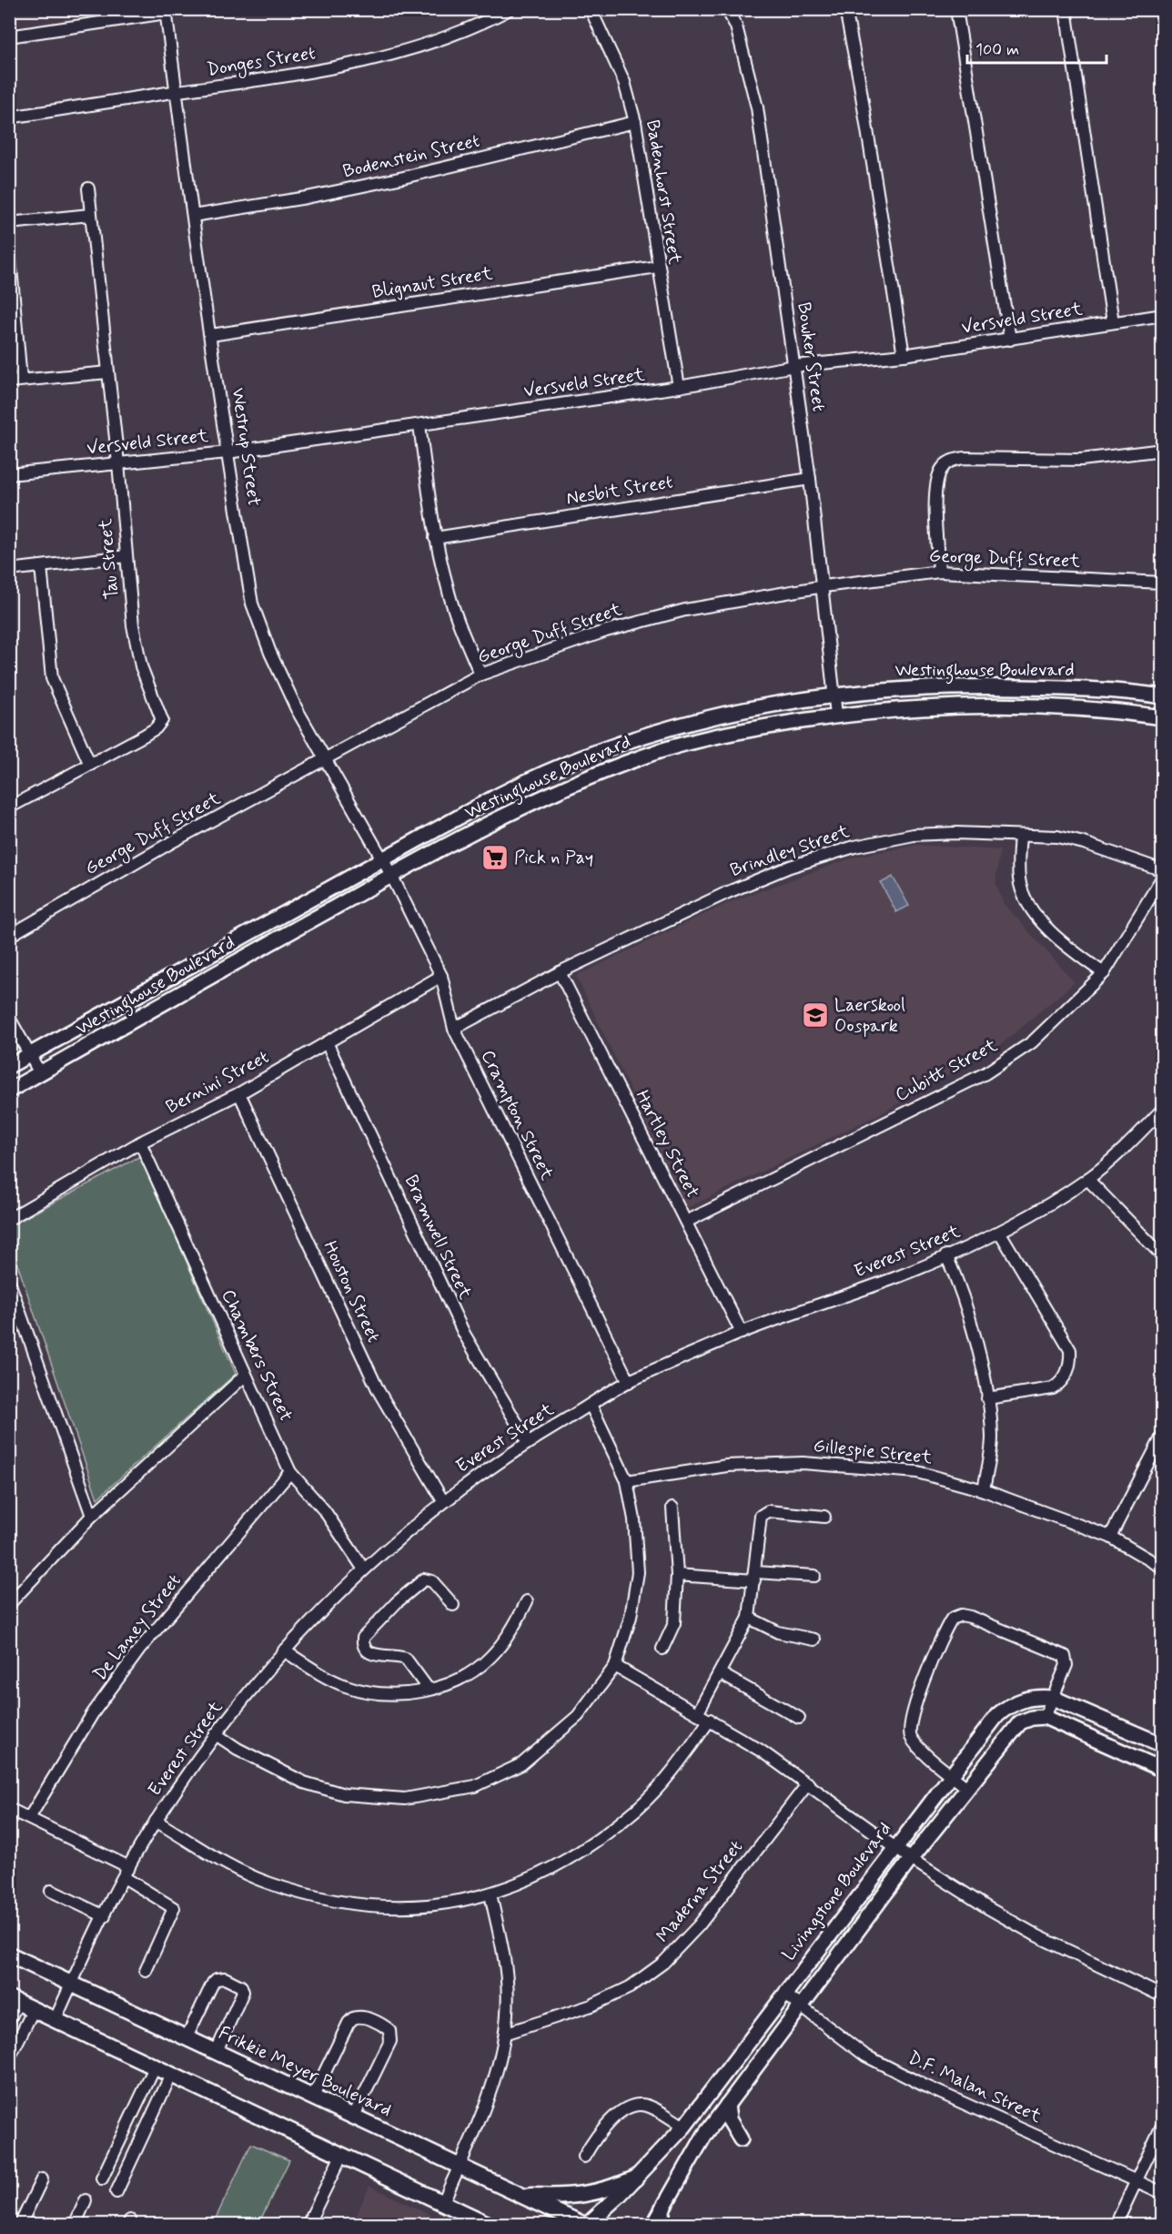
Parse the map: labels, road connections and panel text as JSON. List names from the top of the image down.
{
  "streets": {
    "main road": ["Frikkie Meyer Boulevard"],
    "street": [
      "Donges Street",
      "Bodenstein Street",
      "Badenhorst Street",
      "Blignaut Street",
      "Versveld Street",
      "Bowker Street",
      "Westrup Street",
      "Nesbit Street",
      "Tau Street",
      "George Duff Street",
      "Westinghouse Boulevard",
      "Brindley Street",
      "Cubitt Street",
      "Bernini Street",
      "Crampton Street",
      "Hartley Street",
      "Bramwell Street",
      "Everest Street",
      "Houston Street",
      "Chambers Street",
      "Gillespie Street",
      "De Laney Street",
      "Maderna Street",
      "Livingstone Boulevard",
      "D.F. Malan Street"
    ]
  },
  "crossings": [
    ["Donges Street", "Westrup Street"],
    ["Bodenstein Street", "Badenhorst Street"],
    ["Bodenstein Street", "Westrup Street"],
    ["Badenhorst Street", "Blignaut Street"],
    ["Badenhorst Street", "Versveld Street"],
    ["Blignaut Street", "Westrup Street"],
    ["Versveld Street", "Bowker Street"],
    ["Versveld Street", "Westrup Street"],
    ["Versveld Street", "Tau Street"],
    ["Bowker Street", "Nesbit Street"],
    ["Bowker Street", "George Duff Street"],
    ["Bowker Street", "Westinghouse Boulevard"],
    ["Westrup Street", "George Duff Street"],
    ["Westrup Street", "Westinghouse Boulevard"],
    ["Westrup Street", "Crampton Street"],
    ["Westinghouse Boulevard", "Crampton Street"],
    ["Brindley Street", "Crampton Street"],
    ["Brindley Street", "Hartley Street"],
    ["Cubitt Street", "Hartley Street"],
    ["Bernini Street", "Crampton Street"],
    ["Bernini Street", "Bramwell Street"],
    ["Bernini Street", "Houston Street"],
    ["Bernini Street", "Chambers Street"],
    ["Crampton Street", "Everest Street"],
    ["Hartley Street", "Everest Street"],
    ["Bramwell Street", "Everest Street"],
    ["Everest Street", "Houston Street"],
    ["Everest Street", "Chambers Street"],
    ["Everest Street", "Frikkie Meyer Boulevard"],
    ["Chambers Street", "De Laney Street"],
    ["Livingstone Boulevard", "Frikkie Meyer Boulevard"],
    ["Livingstone Boulevard", "D.F. Malan Street"]
  ],
  "places": {
    "supermarket": ["Pick n Pay"],
    "school or university": ["Laerskool Oospark"]
  },
  "scale_bar": "100 m"
}
